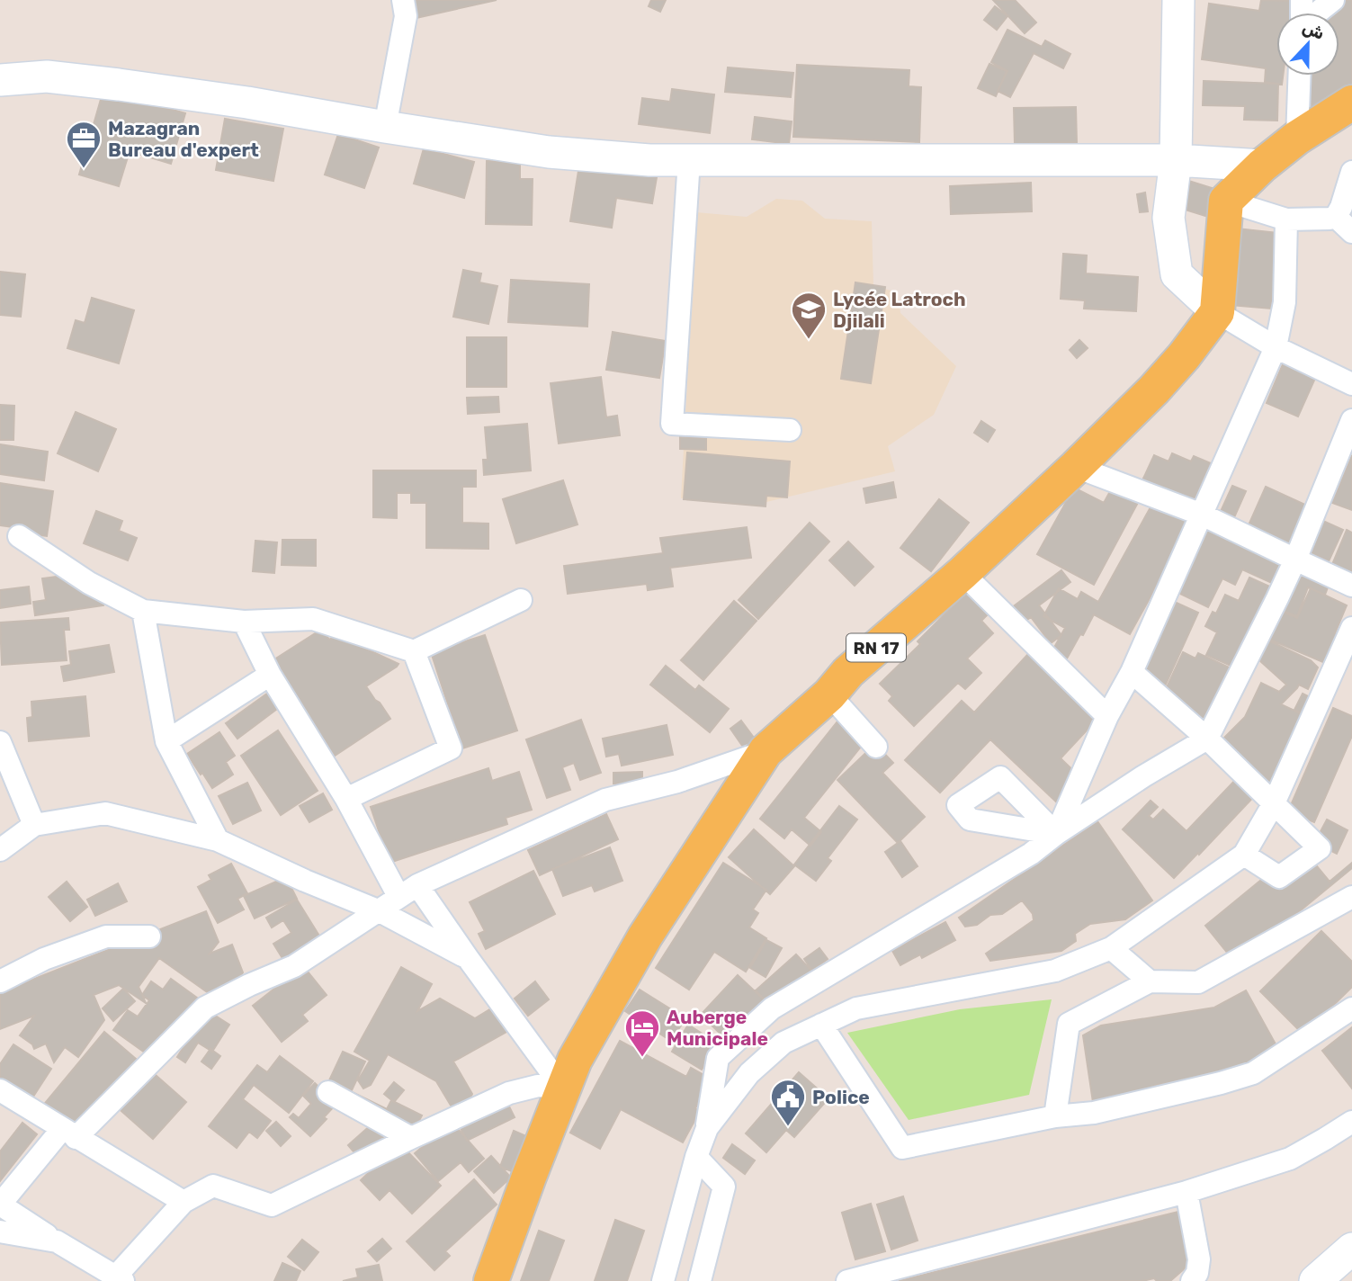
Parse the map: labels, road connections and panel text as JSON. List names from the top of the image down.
{
  "streets": {
    "main road": ["RN 17"]
  },
  "places": {
    "office": ["Mazagran Bureau d'expert"],
    "school or university": ["Lycée Latroch Djilali"],
    "hotel": ["Auberge Municipale"],
    "public building": ["Police"]
  },
  "north": "top"
}
